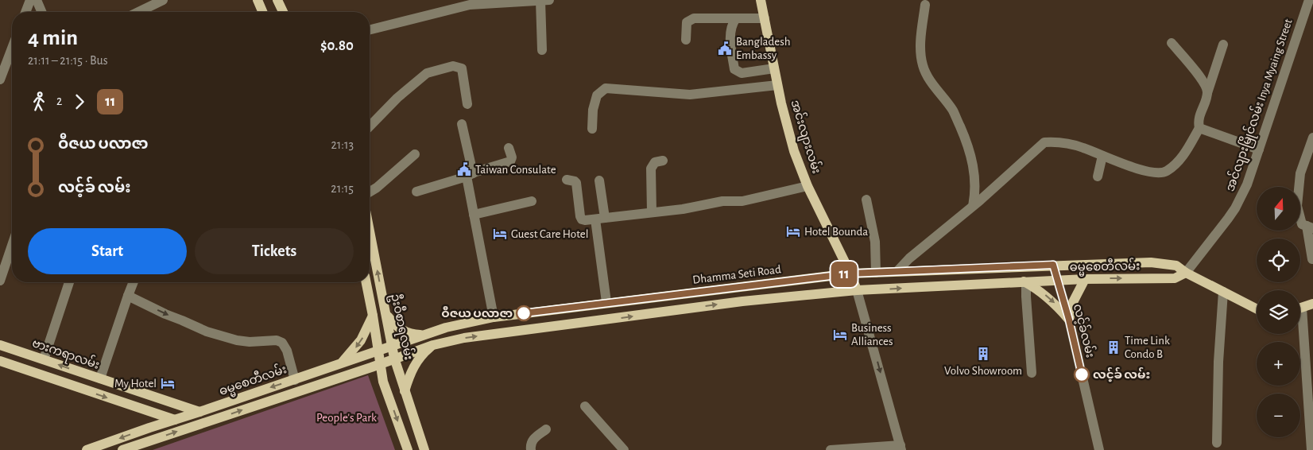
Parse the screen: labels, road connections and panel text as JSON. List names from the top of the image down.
{
  "streets": {
    "main road": [
      "အင်းလျားလမ်း",
      "ဓမ္မစေတီလမ်း",
      "Dhamma Seti Road",
      "ဦးဝီစာရလမ်း",
      "ဗားကရာလမ်း"
    ],
    "street": ["အင်လျားမြိုင်လမ်း Inya Myaing Street", "လင့်ခ်လမ်း"]
  },
  "crossings": [
    ["အင်လျားမြိုင်လမ်း Inya Myaing Street", "ဓမ္မစေတီလမ်း"],
    ["အင်းလျားလမ်း", "Dhamma Seti Road"],
    ["ဓမ္မစေတီလမ်း", "Dhamma Seti Road"],
    ["ဓမ္မစေတီလမ်း", "ဦးဝီစာရလမ်း"],
    ["ဓမ္မစေတီလမ်း", "လင့်ခ်လမ်း"],
    ["ဓမ္မစေတီလမ်း", "ဗားကရာလမ်း"],
    ["Dhamma Seti Road", "လင့်ခ်လမ်း"]
  ],
  "parks": ["People's Park"],
  "places": {
    "public building": ["Bangladesh Embassy", "Taiwan Consulate"],
    "hotel": [
      "Hotel Bounda",
      "Guest Care Hotel",
      "Business Alliances",
      "My Hotel"
    ],
    "other": ["ဝီဇယ ပလာဇာ", "လင့်ခ် လမ်း"],
    "building": ["Time Link Condo B", "Volvo Showroom"]
  },
  "lines": ["bus line 11"],
  "north": "top",
  "page": {
    "on_map": "11",
    "heading": ["4 min", "21:11 – 21:15 · Bus", "$0.80"],
    "legs": ["2", "11"],
    "list": [
      {
        "name": "ဝီဇယ ပလာဇာ",
        "value": "21:13"
      },
      {
        "name": "လင့်ခ် လမ်း",
        "value": "21:15"
      }
    ],
    "map_buttons": ["+", "−"],
    "buttons": ["Start", "Tickets"]
  }
}
